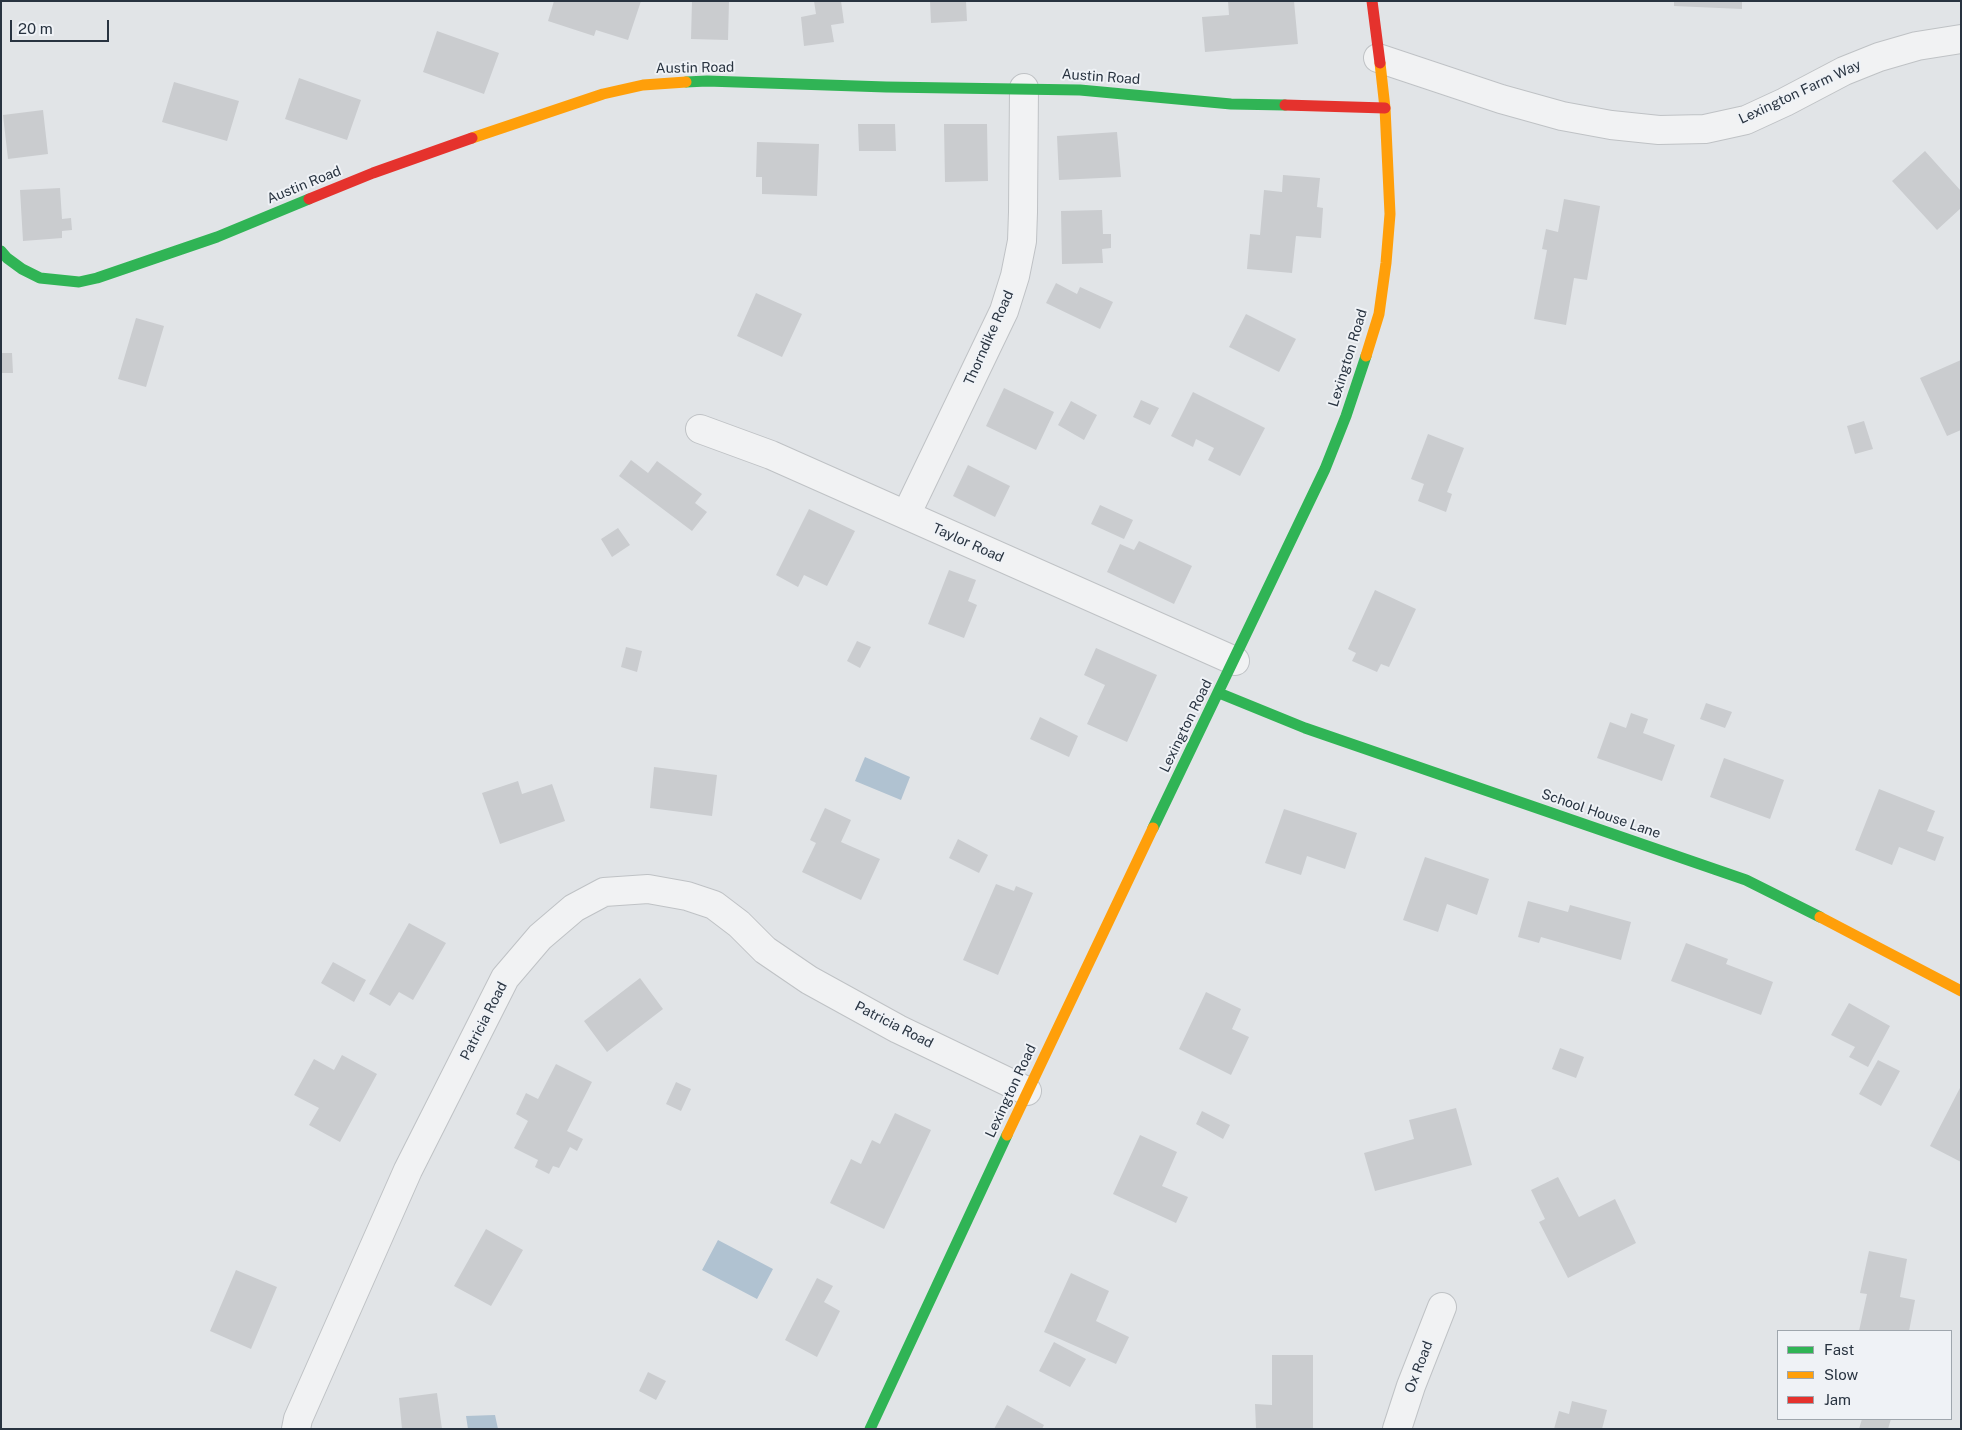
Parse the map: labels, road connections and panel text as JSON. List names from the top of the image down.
{
  "streets": {
    "street": [
      "Austin Road",
      "Lexington Farm Way",
      "Thorndike Road",
      "Lexington Road",
      "Taylor Road",
      "School House Lane",
      "Patricia Road",
      "Ox Road"
    ]
  },
  "crossings": [
    ["Austin Road", "Thorndike Road"],
    ["Austin Road", "Lexington Road"],
    ["Lexington Farm Way", "Lexington Road"],
    ["Thorndike Road", "Taylor Road"],
    ["Lexington Road", "Taylor Road"],
    ["Lexington Road", "School House Lane"],
    ["Lexington Road", "Patricia Road"]
  ],
  "legend": ["Fast", "Slow", "Jam"],
  "scale_bar": "20 m"
}
